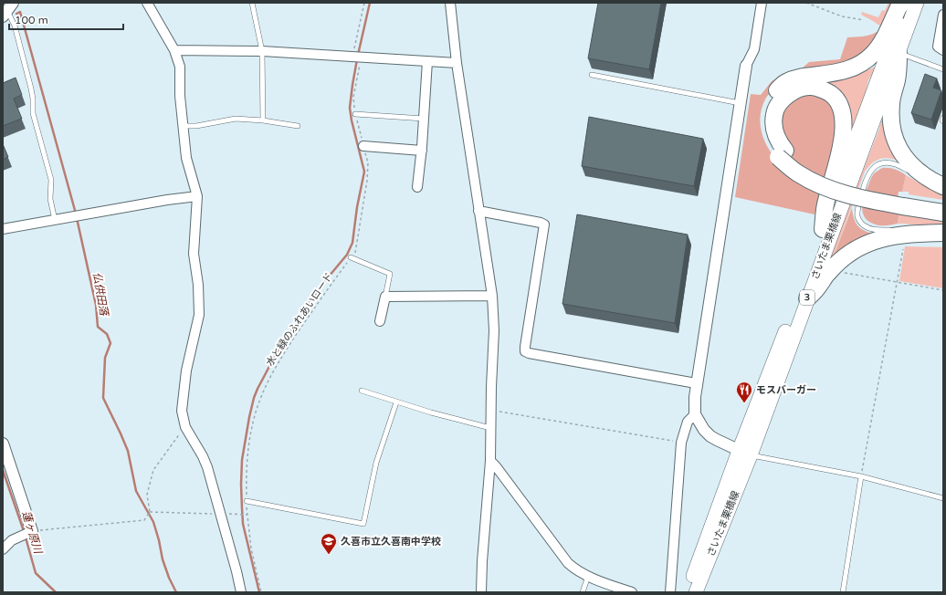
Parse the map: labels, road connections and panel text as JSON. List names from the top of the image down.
{
  "streets": {
    "main road": ["さいたま栗橋線", "3"],
    "path": ["水と緑のふれあいロード"]
  },
  "water": ["仏供田落", "蓮ヶ原川"],
  "places": {
    "restaurant": ["モスバーガー"],
    "school or university": ["久喜市立久喜南中学校"]
  },
  "scale_bar": "100 m"
}
